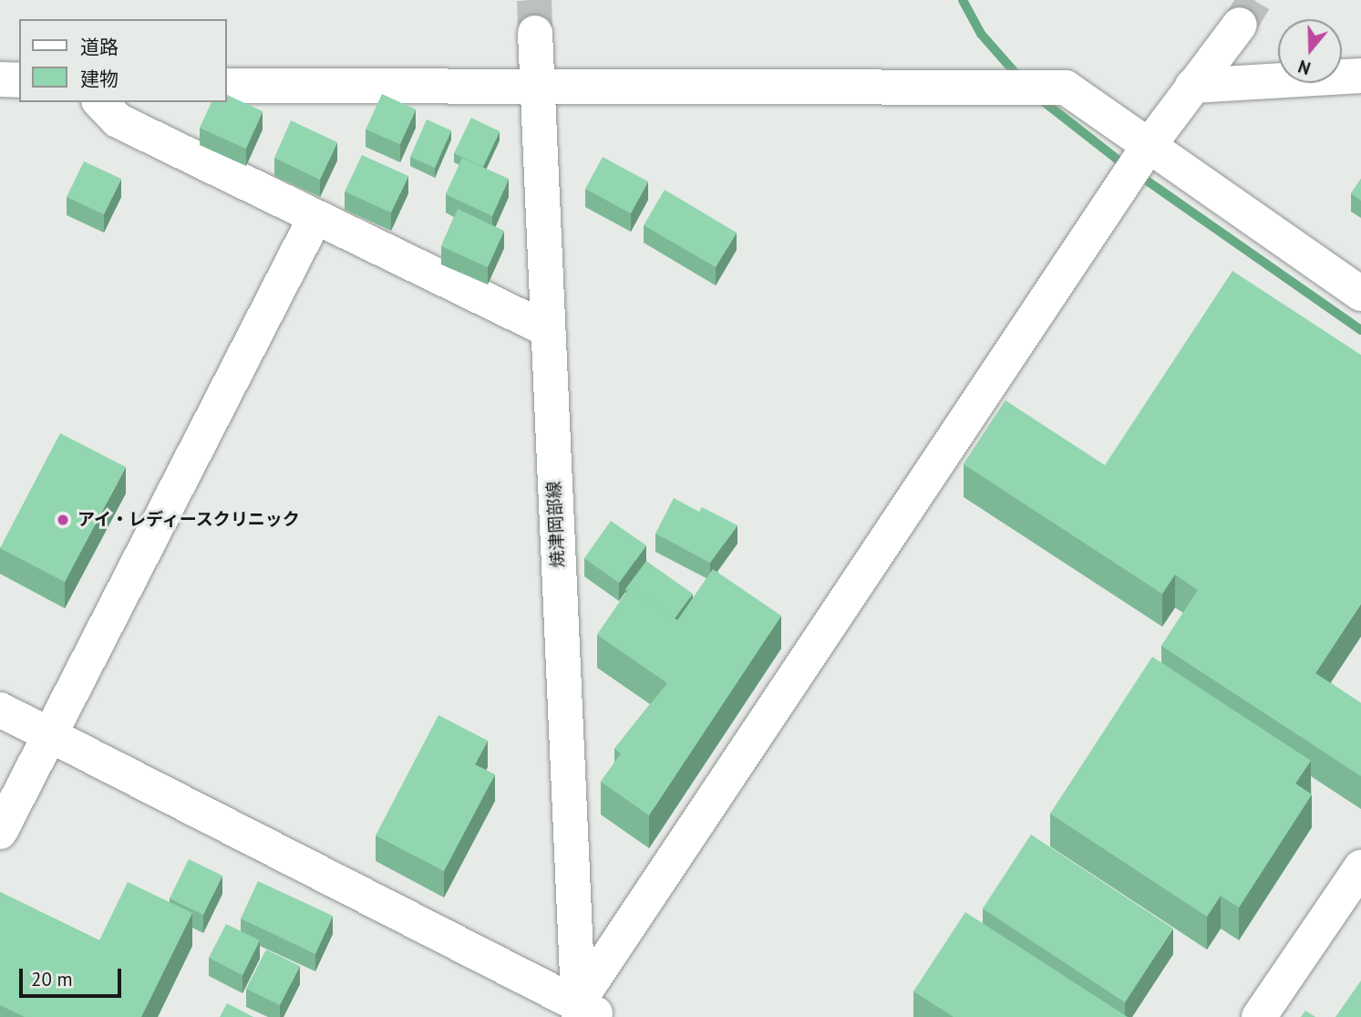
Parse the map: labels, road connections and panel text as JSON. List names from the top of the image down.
{
  "streets": {
    "street": ["焼津岡部線"]
  },
  "places": ["アイ・レディースクリニック"],
  "legend": ["道路", "建物"],
  "scale_bar": "20 m",
  "north": "bottom"
}
